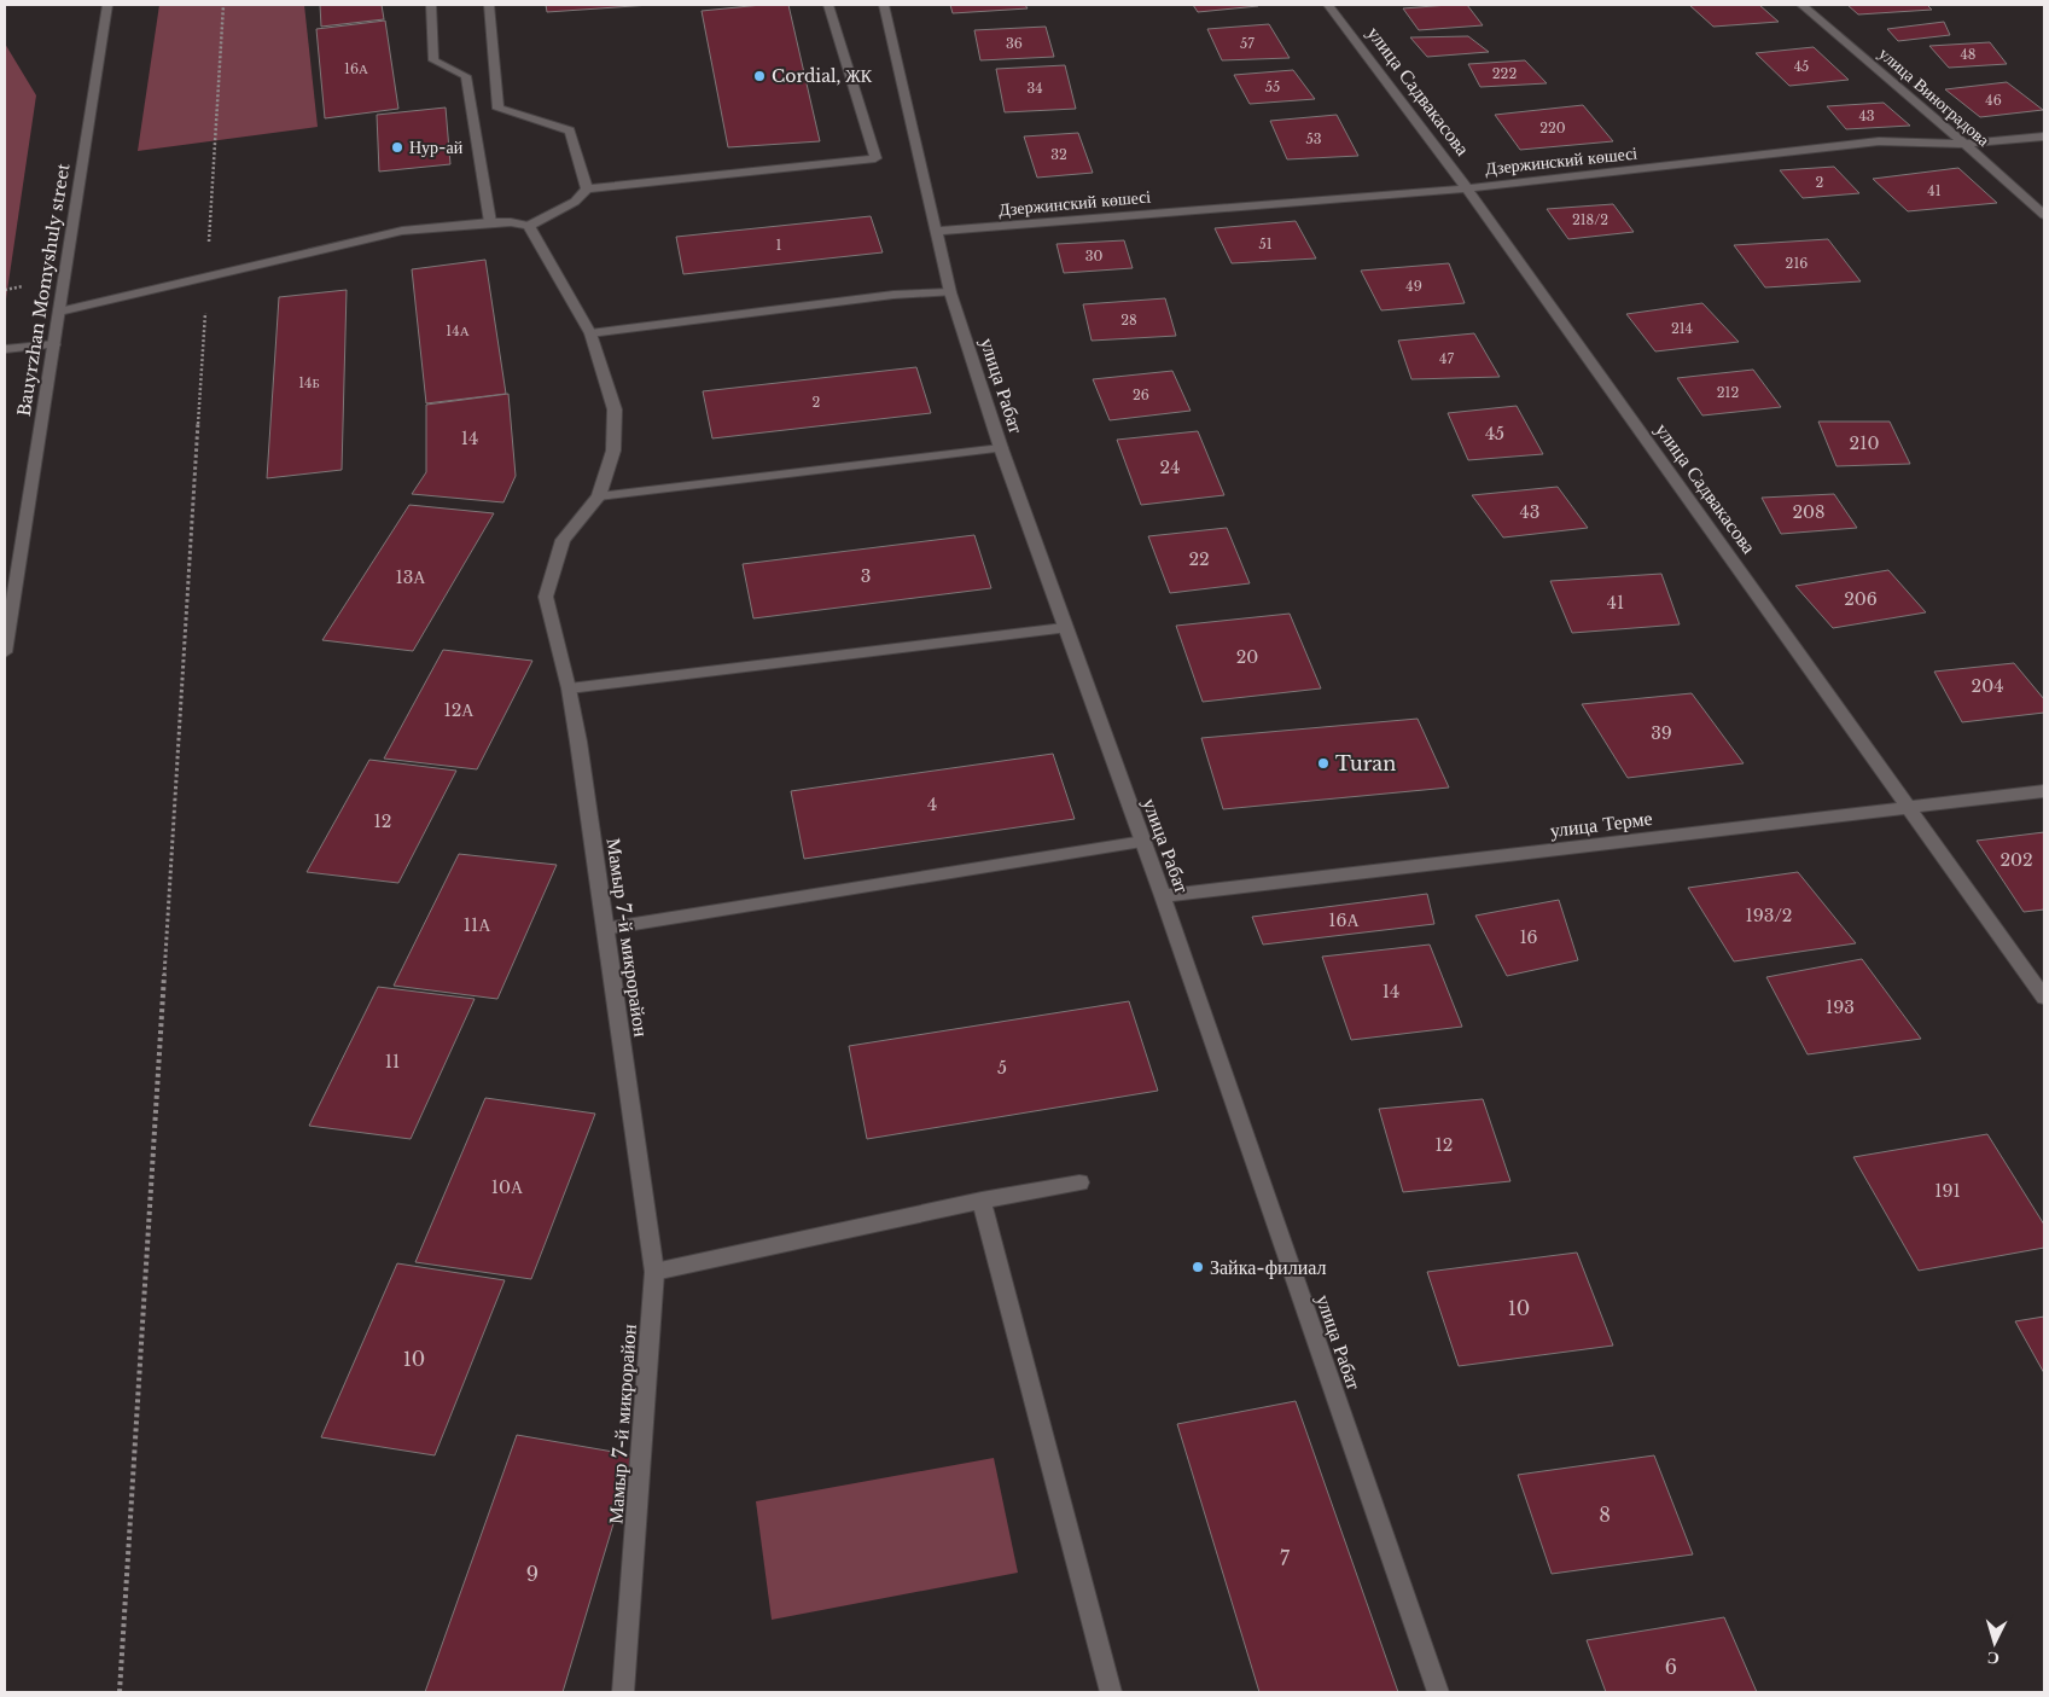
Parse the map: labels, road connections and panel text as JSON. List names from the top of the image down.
{
  "streets": {
    "street": [
      "улица Садвакасова",
      "улица Виноградова",
      "Дзержинский көшесі",
      "Bauyrzhan Momyshuly street",
      "улица Рабат",
      "улица Терме",
      "Мамыр 7-й микрорайон"
    ]
  },
  "crossings": [
    ["улица Садвакасова", "Дзержинский көшесі"],
    ["улица Садвакасова", "улица Терме"],
    ["улица Виноградова", "Дзержинский көшесі"],
    ["Дзержинский көшесі", "улица Рабат"],
    ["улица Рабат", "улица Терме"]
  ],
  "places": [
    "Cordial, ЖК",
    "Нур-ай",
    "Turan",
    "Зайка-филиал"
  ],
  "house_numbers": [
    "36",
    "57",
    "48",
    "45",
    "16А",
    "222",
    "55",
    "34",
    "46",
    "43",
    "220",
    "53",
    "32",
    "2",
    "41",
    "218/2",
    "51",
    "1",
    "30",
    "216",
    "49",
    "28",
    "214",
    "14А",
    "47",
    "14Б",
    "212",
    "26",
    "2",
    "45",
    "14",
    "210",
    "24",
    "43",
    "208",
    "22",
    "3",
    "13А",
    "206",
    "41",
    "20",
    "204",
    "12А",
    "39",
    "4",
    "12",
    "202",
    "193/2",
    "16А",
    "11А",
    "16",
    "14",
    "193",
    "11",
    "5",
    "12",
    "10А",
    "191",
    "10",
    "10",
    "8",
    "7",
    "9",
    "6"
  ],
  "north": "bottom"
}
